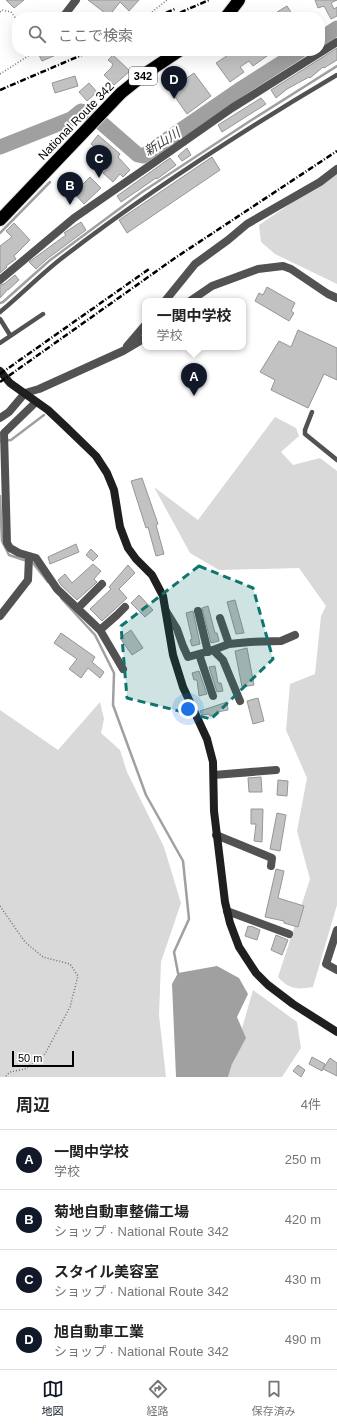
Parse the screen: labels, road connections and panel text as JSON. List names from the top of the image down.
{
  "streets": {
    "highway": ["342", "National Route 342"]
  },
  "water": ["新山川"],
  "scale_bar": "50 m",
  "page": {
    "search": "ここで検索",
    "pins": [
      "D",
      "C",
      "B",
      "A"
    ],
    "popup": ["一関中学校", "学校"],
    "scale": "50 m",
    "heading": ["周辺", "4件"],
    "list": [
      {
        "mark": "A",
        "name": "一関中学校",
        "note": "学校",
        "value": "250 m"
      },
      {
        "mark": "B",
        "name": "菊地自動車整備工場",
        "note": "ショップ · National Route 342",
        "value": "420 m"
      },
      {
        "mark": "C",
        "name": "スタイル美容室",
        "note": "ショップ · National Route 342",
        "value": "430 m"
      },
      {
        "mark": "D",
        "name": "旭自動車工業",
        "note": "ショップ · National Route 342",
        "value": "490 m"
      }
    ],
    "nav": ["地図", "経路", "保存済み"]
  }
}
